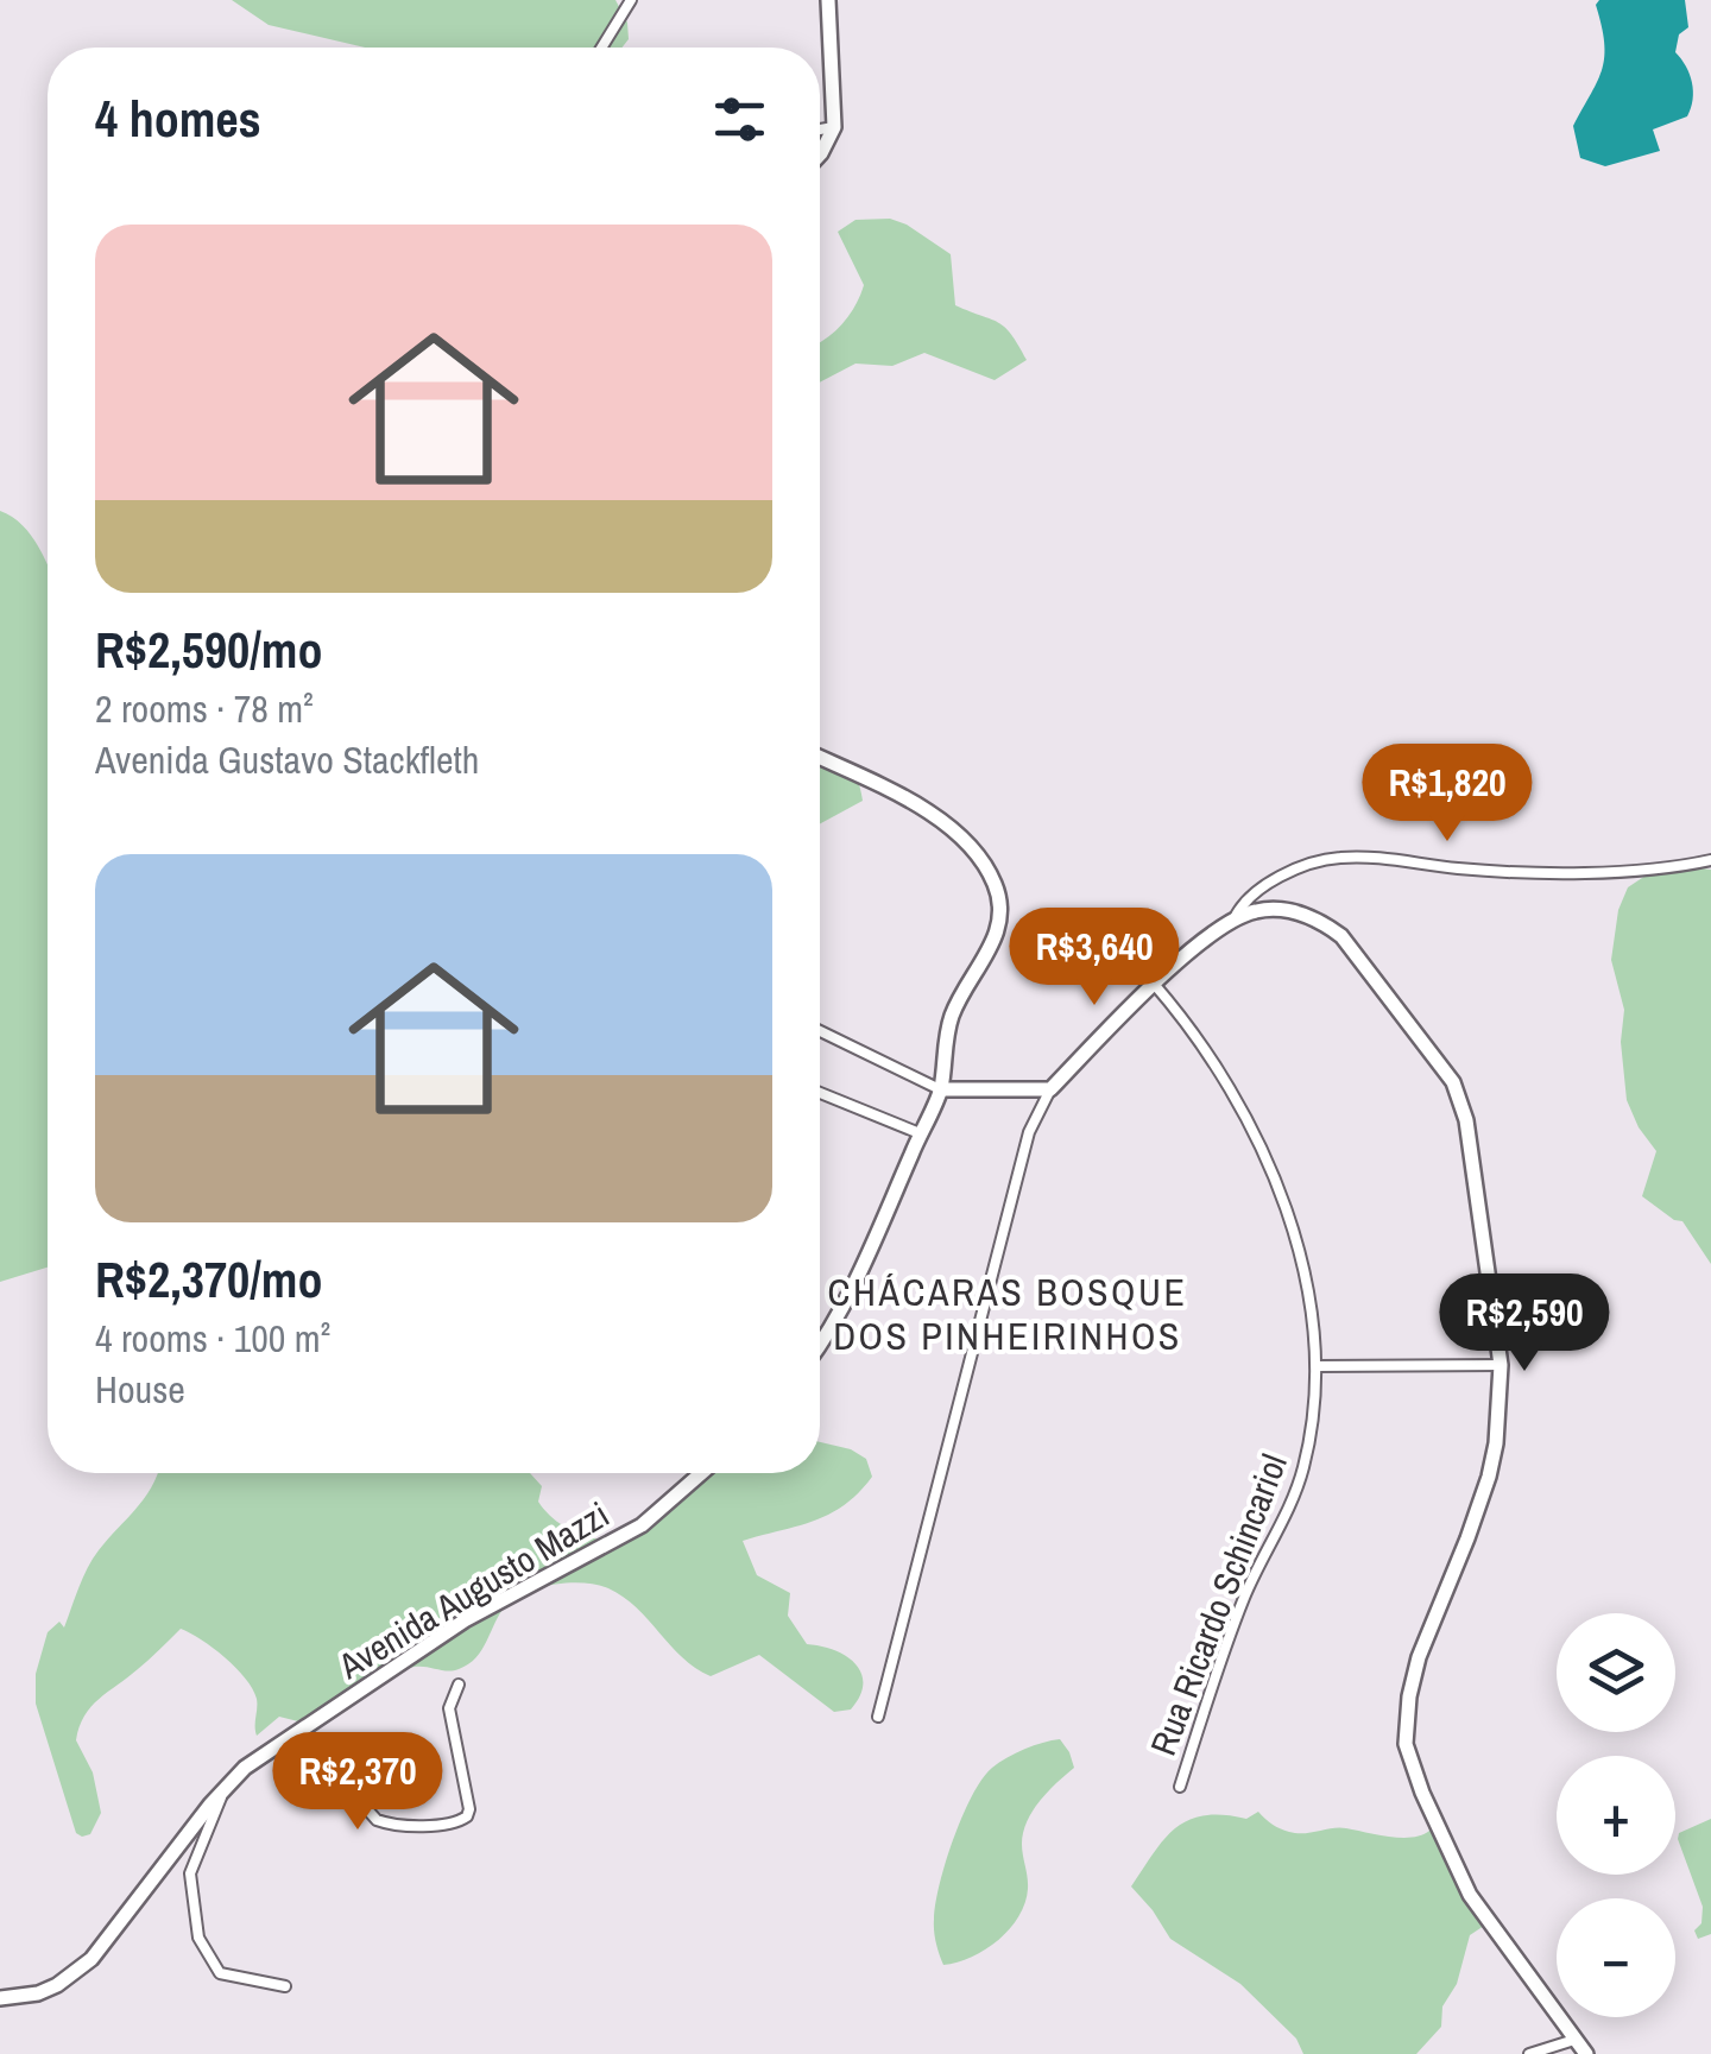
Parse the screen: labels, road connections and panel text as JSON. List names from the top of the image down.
{
  "streets": {
    "street": ["Avenida Augusto Mazzi", "Rua Ricardo Schincariol"]
  },
  "districts": ["CHÁCARAS BOSQUE DOS PINHEIRINHOS"],
  "page": {
    "heading": "4 homes",
    "list": [
      {
        "name": "R$2,590/mo",
        "note": "2 rooms · 78 m² · Avenida Gustavo Stackfleth"
      },
      {
        "name": "R$2,370/mo",
        "note": "4 rooms · 100 m² · House"
      }
    ],
    "price": [
      "R$1,820",
      "R$3,640",
      "R$2,590",
      "R$2,370"
    ],
    "map_buttons": ["+", "−"]
  }
}
